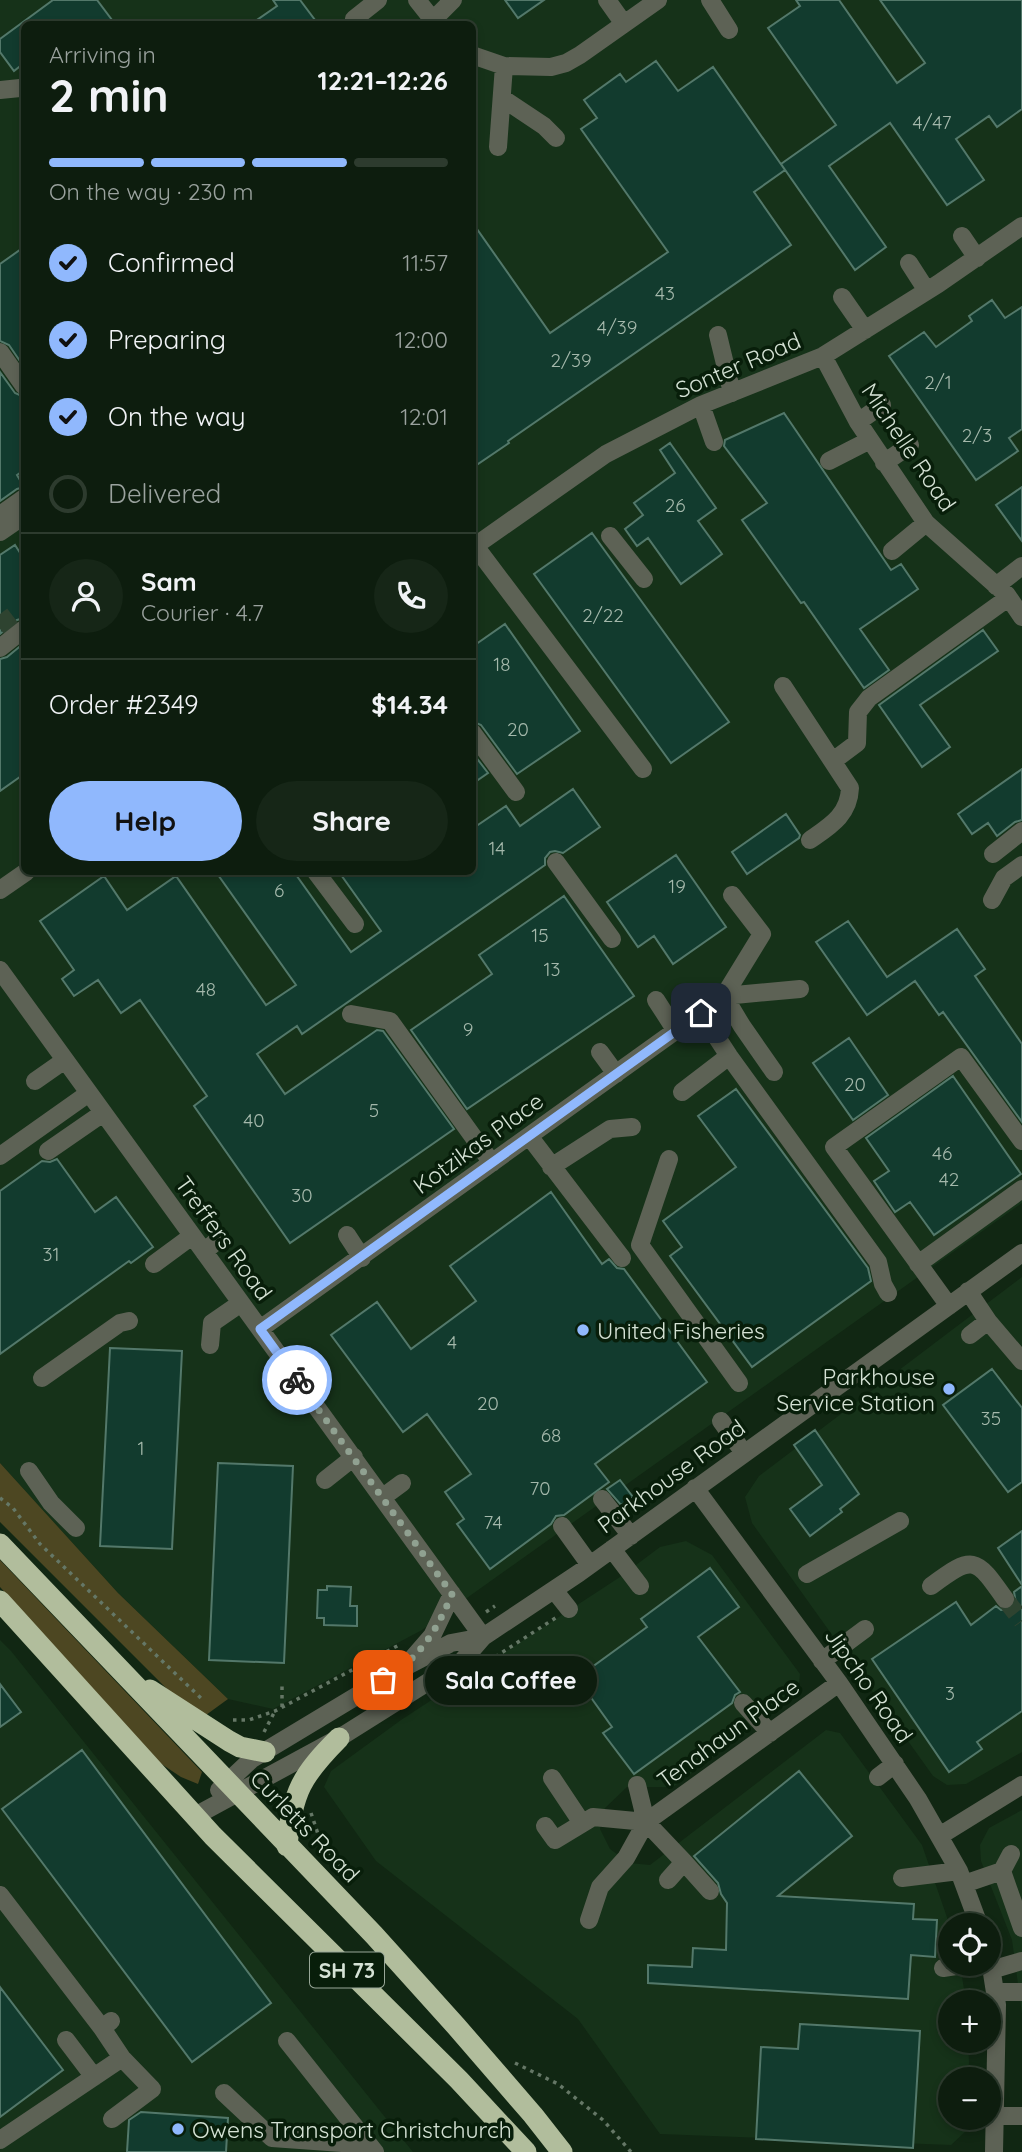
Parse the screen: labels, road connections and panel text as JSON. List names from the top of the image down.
{
  "streets": {
    "highway": ["Curletts Road", "SH 73"],
    "street": [
      "Sonter Road",
      "Michelle Road",
      "Kotzikas Place",
      "Treffers Road",
      "Parkhouse Road",
      "Jipcho Road",
      "Tenahaun Place"
    ]
  },
  "crossings": [
    ["Sonter Road", "Michelle Road"],
    ["Kotzikas Place", "Treffers Road"],
    ["Treffers Road", "Parkhouse Road"],
    ["Parkhouse Road", "Jipcho Road"],
    ["Parkhouse Road", "Curletts Road"],
    ["Parkhouse Road", "SH 73"],
    ["Jipcho Road", "Tenahaun Place"]
  ],
  "places": [
    "United Fisheries",
    "Parkhouse Service Station",
    "Sala Coffee",
    "Owens Transport Christchurch"
  ],
  "house_numbers": [
    "4/47",
    "43",
    "4/39",
    "2/39",
    "2/1",
    "2/3",
    "26",
    "2/22",
    "18",
    "20",
    "14",
    "19",
    "6",
    "15",
    "13",
    "48",
    "9",
    "20",
    "5",
    "40",
    "46",
    "42",
    "30",
    "31",
    "4",
    "20",
    "35",
    "68",
    "1",
    "70",
    "74",
    "3"
  ],
  "page": {
    "heading": ["2 min", "Arriving in", "12:21–12:26"],
    "panel": [
      "Sam",
      "Courier · 4.7",
      "Order #2349",
      "$14.34"
    ],
    "bar": "On the way · 230 m",
    "list": [
      ["Confirmed", "11:57"],
      ["Preparing", "12:00"],
      ["On the way", "12:01"],
      "Delivered"
    ],
    "buttons": ["Help", "Share"],
    "bubble": "Sala Coffee",
    "map_buttons": ["+", "−"]
  }
}
